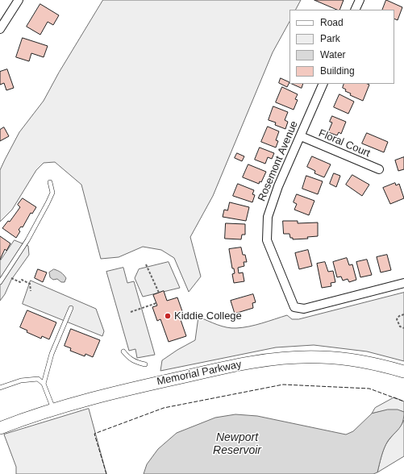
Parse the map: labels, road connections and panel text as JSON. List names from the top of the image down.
{
  "streets": {
    "main road": ["Memorial Parkway"],
    "street": ["Floral Court", "Rosemont Avenue"]
  },
  "crossings": [
    ["Floral Court", "Rosemont Avenue"]
  ],
  "water": ["Newport Reservoir"],
  "places": ["Kiddie College"],
  "legend": [
    "Road",
    "Park",
    "Water",
    "Building"
  ]
}
